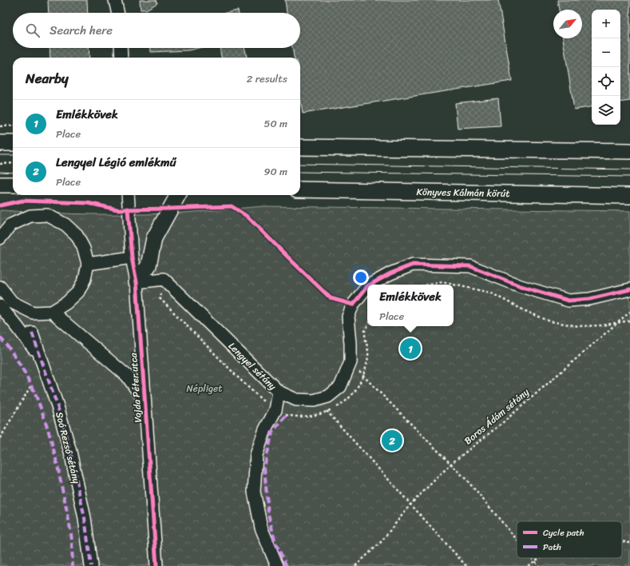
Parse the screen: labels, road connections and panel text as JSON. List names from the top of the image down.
{
  "streets": {
    "main road": ["Könyves Kálmán körút"],
    "street": ["Lengyel sétány", "Vajda Péter utca", "Soó Rezső sétány"],
    "path": ["Boros Ádám sétány"]
  },
  "crossings": [
    ["Lengyel sétány", "Vajda Péter utca"]
  ],
  "parks": ["Népliget"],
  "legend": ["Cycle path", "Path"],
  "north": "top right",
  "page": {
    "map_buttons": ["+", "−"],
    "search": "Search here",
    "heading": ["Nearby", "2 results"],
    "list": [
      {
        "mark": "1",
        "name": "Emlékkövek",
        "note": "Place",
        "value": "50 m"
      },
      {
        "mark": "2",
        "name": "Lengyel Légió emlékmű",
        "note": "Place",
        "value": "90 m"
      }
    ],
    "popup": ["Emlékkövek", "Place"],
    "pins": ["1", "2"]
  }
}
